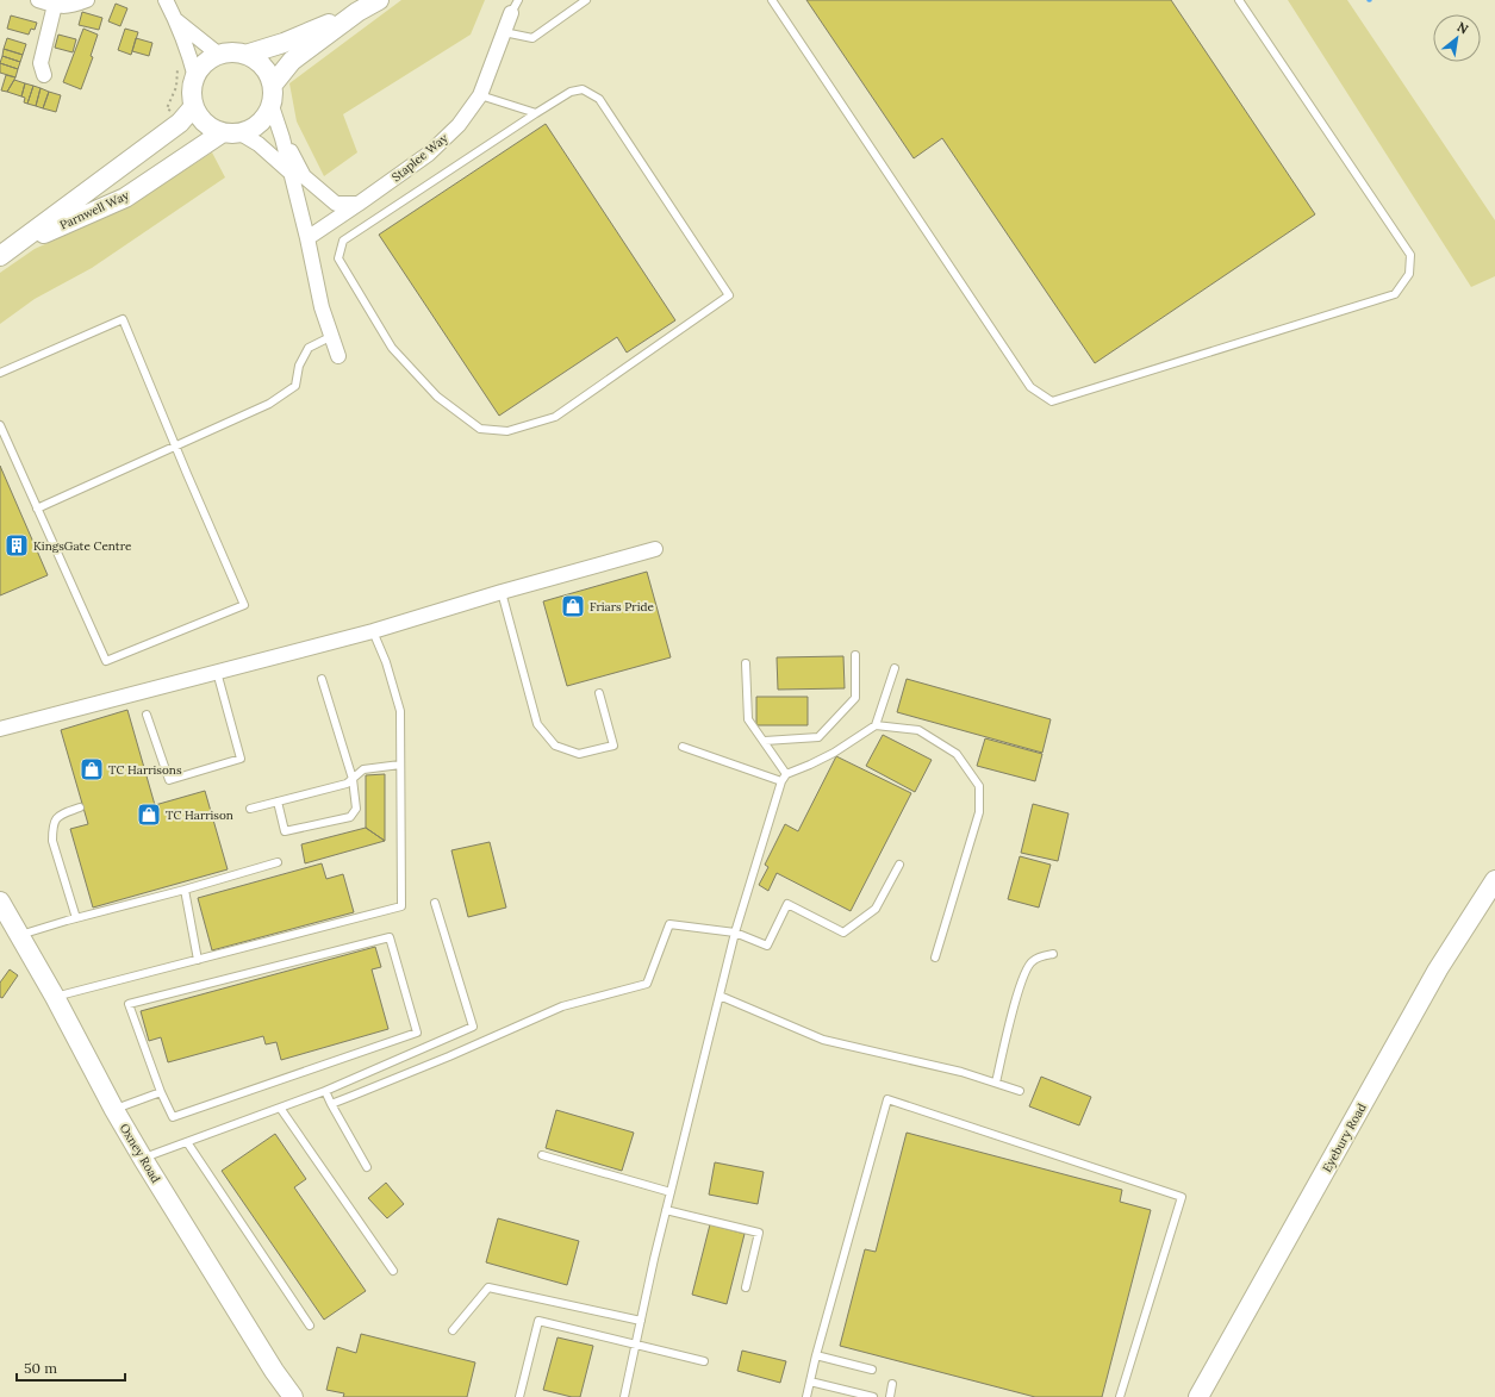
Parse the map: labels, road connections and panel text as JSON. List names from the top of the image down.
{
  "streets": {
    "street": [
      "Staplee Way",
      "Parnwell Way",
      "Eyebury Road",
      "Oxney Road"
    ]
  },
  "places": {
    "building": ["KingsGate Centre"],
    "shop": ["Friars Pride", "TC Harrisons", "TC Harrison"]
  },
  "scale_bar": "50 m",
  "north": "top right"
}
